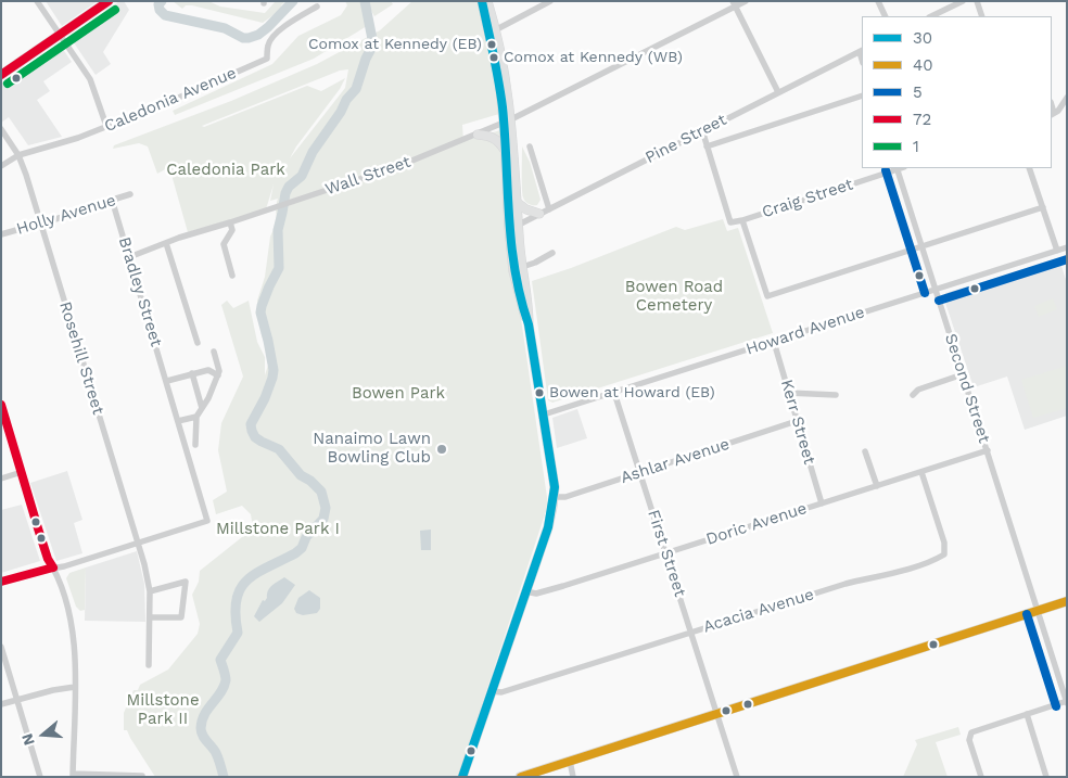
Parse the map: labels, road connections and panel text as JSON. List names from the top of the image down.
{
  "streets": {
    "street": [
      "Caledonia Avenue",
      "Pine Street",
      "Wall Street",
      "Craig Street",
      "Holly Avenue",
      "Bradley Street",
      "Howard Avenue",
      "Rosehill Street",
      "Second Street",
      "Kerr Street",
      "Ashlar Avenue",
      "Doric Avenue",
      "First Street",
      "Acacia Avenue"
    ]
  },
  "crossings": [
    ["Caledonia Avenue", "Rosehill Street"],
    ["Wall Street", "Bradley Street"],
    ["Holly Avenue", "Bradley Street"],
    ["Holly Avenue", "Rosehill Street"],
    ["Bradley Street", "Rosehill Street"],
    ["Howard Avenue", "Second Street"],
    ["Howard Avenue", "Kerr Street"],
    ["Howard Avenue", "First Street"],
    ["Second Street", "Doric Avenue"],
    ["Kerr Street", "Ashlar Avenue"],
    ["Kerr Street", "Doric Avenue"],
    ["Ashlar Avenue", "First Street"],
    ["Doric Avenue", "First Street"],
    ["Doric Avenue", "Acacia Avenue"],
    ["First Street", "Acacia Avenue"]
  ],
  "parks": [
    "Caledonia Park",
    "Bowen Road Cemetery",
    "Bowen Park",
    "Millstone Park I",
    "Millstone Park II"
  ],
  "places": [
    "Comox at Kennedy (EB)",
    "Comox at Kennedy (WB)",
    "Bowen at Howard (EB)",
    "Nanaimo Lawn Bowling Club"
  ],
  "lines": [
    "transit line 30",
    "transit line 72",
    "transit line 1",
    "transit line 5",
    "transit line 40"
  ],
  "legend": [
    "30",
    "40",
    "5",
    "72",
    "1"
  ],
  "north": "left"
}
